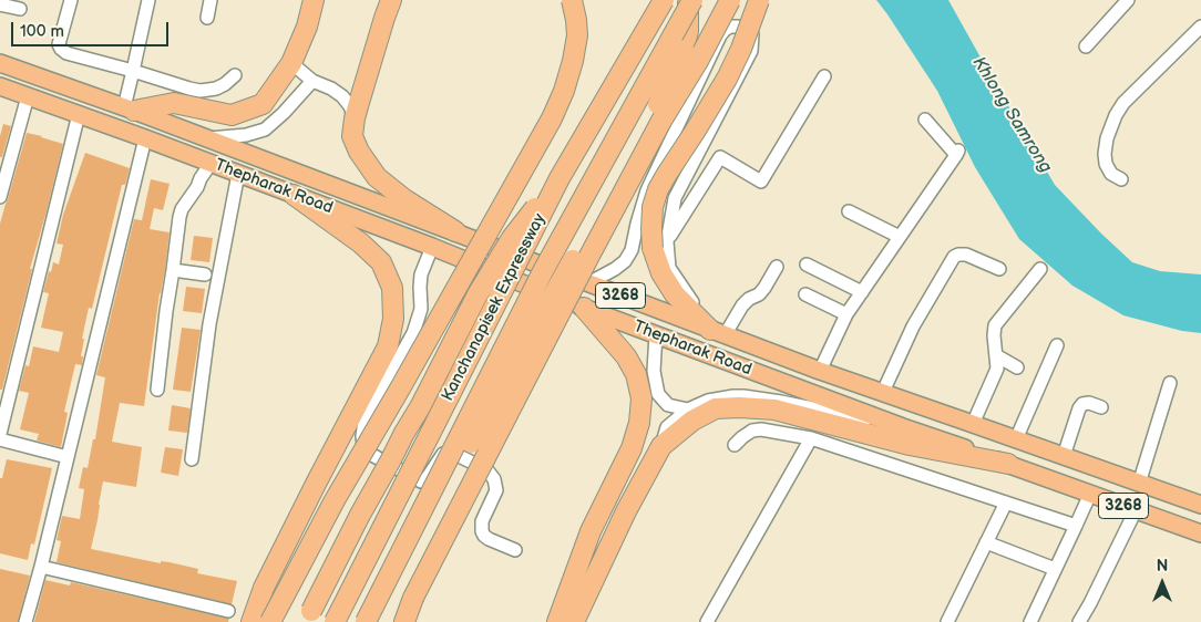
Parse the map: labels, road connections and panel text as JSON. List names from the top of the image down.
{
  "streets": {
    "highway": ["Kanchanapisek Expressway"],
    "main road": ["Thepharak Road", "3268"]
  },
  "water": ["Khlong Samrong"],
  "scale_bar": "100 m",
  "north": "top"
}
